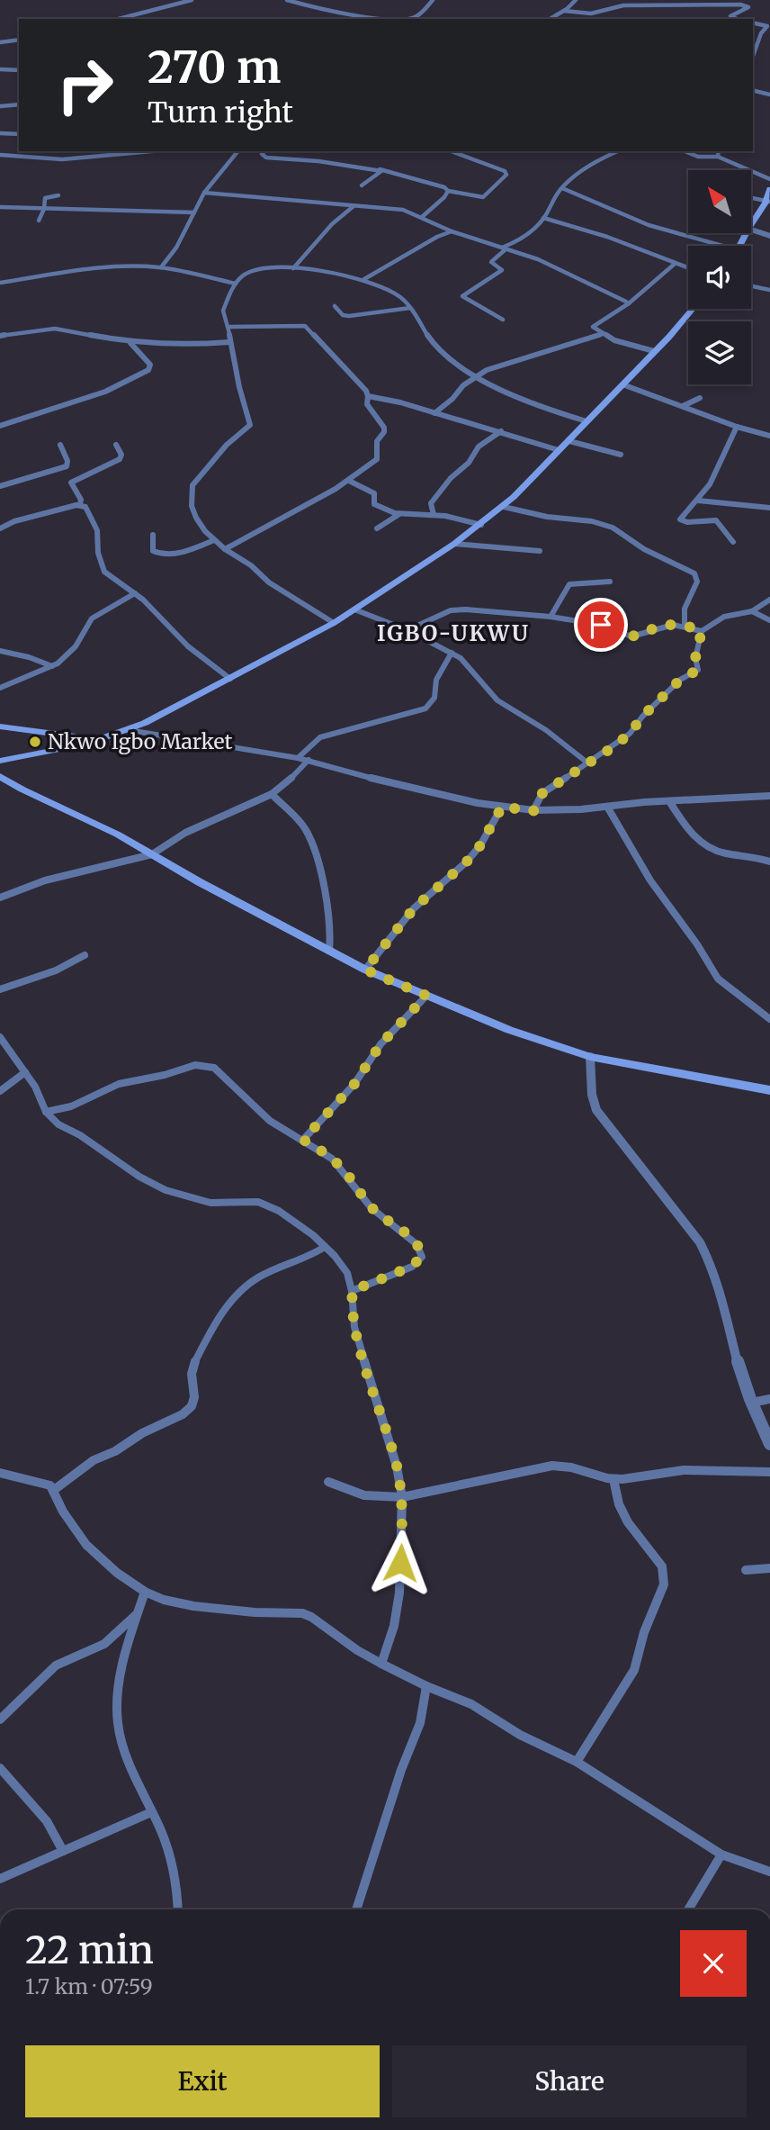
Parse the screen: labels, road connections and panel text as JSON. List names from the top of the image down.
{
  "districts": ["IGBO-UKWU"],
  "places": ["Nkwo Igbo Market"],
  "north": "top left",
  "page": {
    "turn": ["270 m", "Turn right"],
    "heading": ["22 min", "1.7 km · 07:59"],
    "buttons": ["Exit", "Share"]
  }
}
